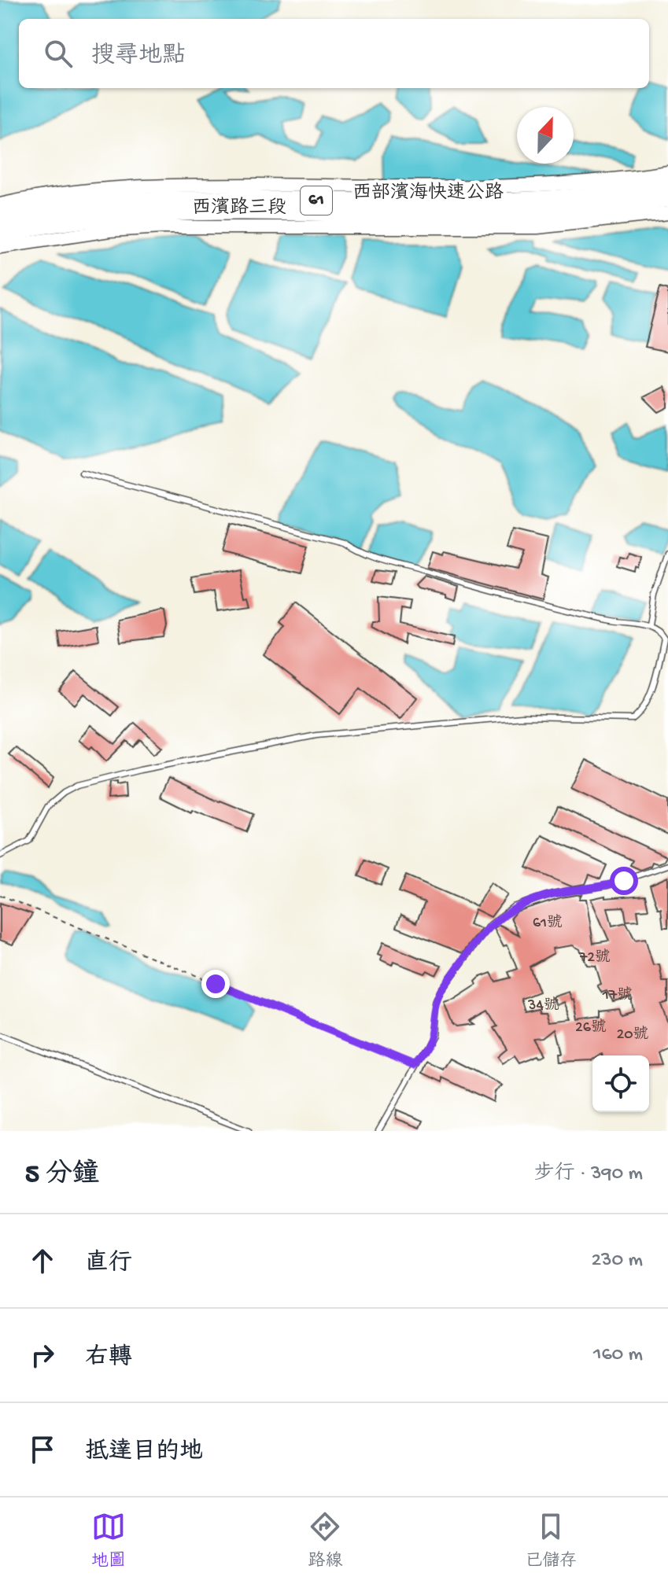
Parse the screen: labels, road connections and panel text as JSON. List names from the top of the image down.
{
  "streets": {
    "highway": ["西部濱海快速公路", "61"],
    "street": ["西濱路三段"]
  },
  "house_numbers": [
    "61號",
    "72號",
    "17號",
    "34號",
    "26號",
    "20號"
  ],
  "north": "top",
  "page": {
    "search": "搜尋地點",
    "heading": ["5 分鐘", "步行 · 390 m"],
    "list": [
      ["直行", "230 m"],
      ["右轉", "160 m"],
      "抵達目的地"
    ],
    "nav": ["地圖", "路線", "已儲存"]
  }
}
